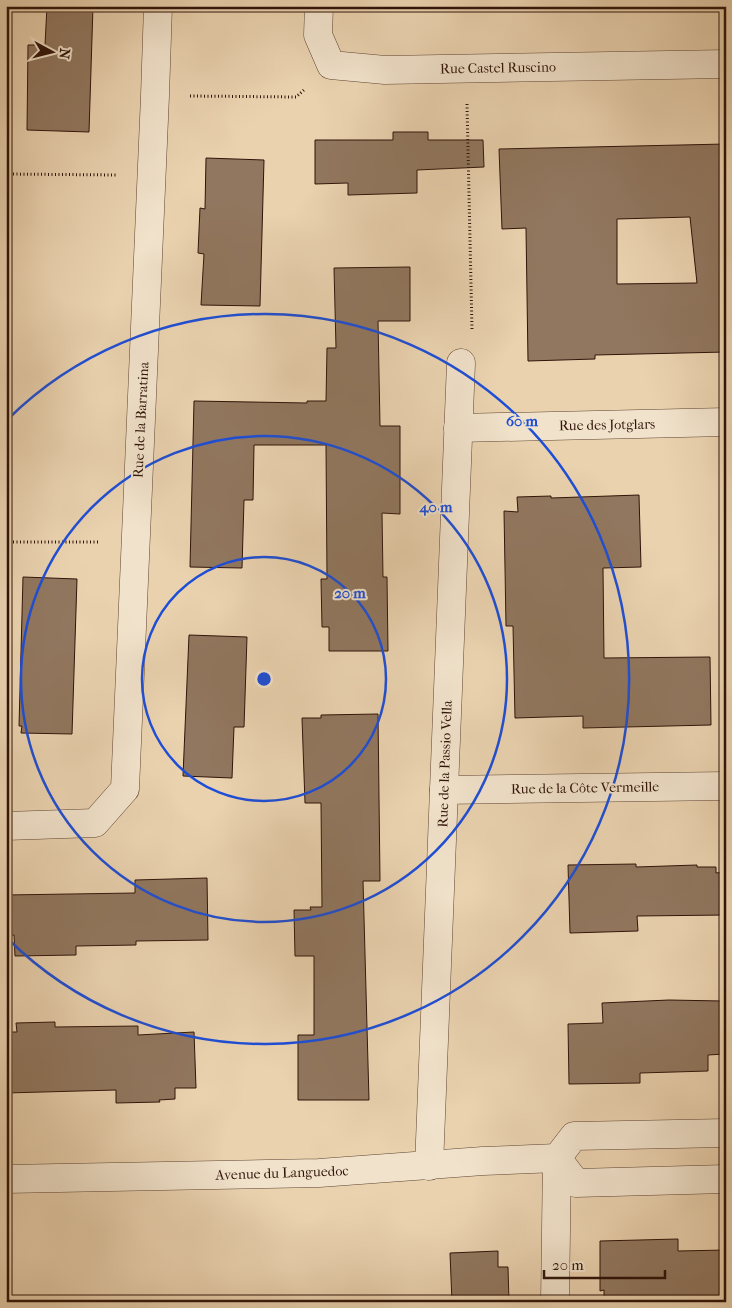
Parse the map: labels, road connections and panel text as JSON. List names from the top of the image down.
{
  "streets": {
    "street": [
      "Rue Castel Ruscino",
      "Rue de la Barratina",
      "Rue des Jotglars",
      "Rue de la Passio Vella",
      "Rue de la Côte Vermeille",
      "Avenue du Languedoc"
    ]
  },
  "crossings": [
    ["Rue des Jotglars", "Rue de la Passio Vella"],
    ["Rue de la Passio Vella", "Rue de la Côte Vermeille"],
    ["Rue de la Passio Vella", "Avenue du Languedoc"]
  ],
  "scale_bar": "20 m",
  "north": "right",
  "rings": ["60 m", "40 m", "20 m"]
}
